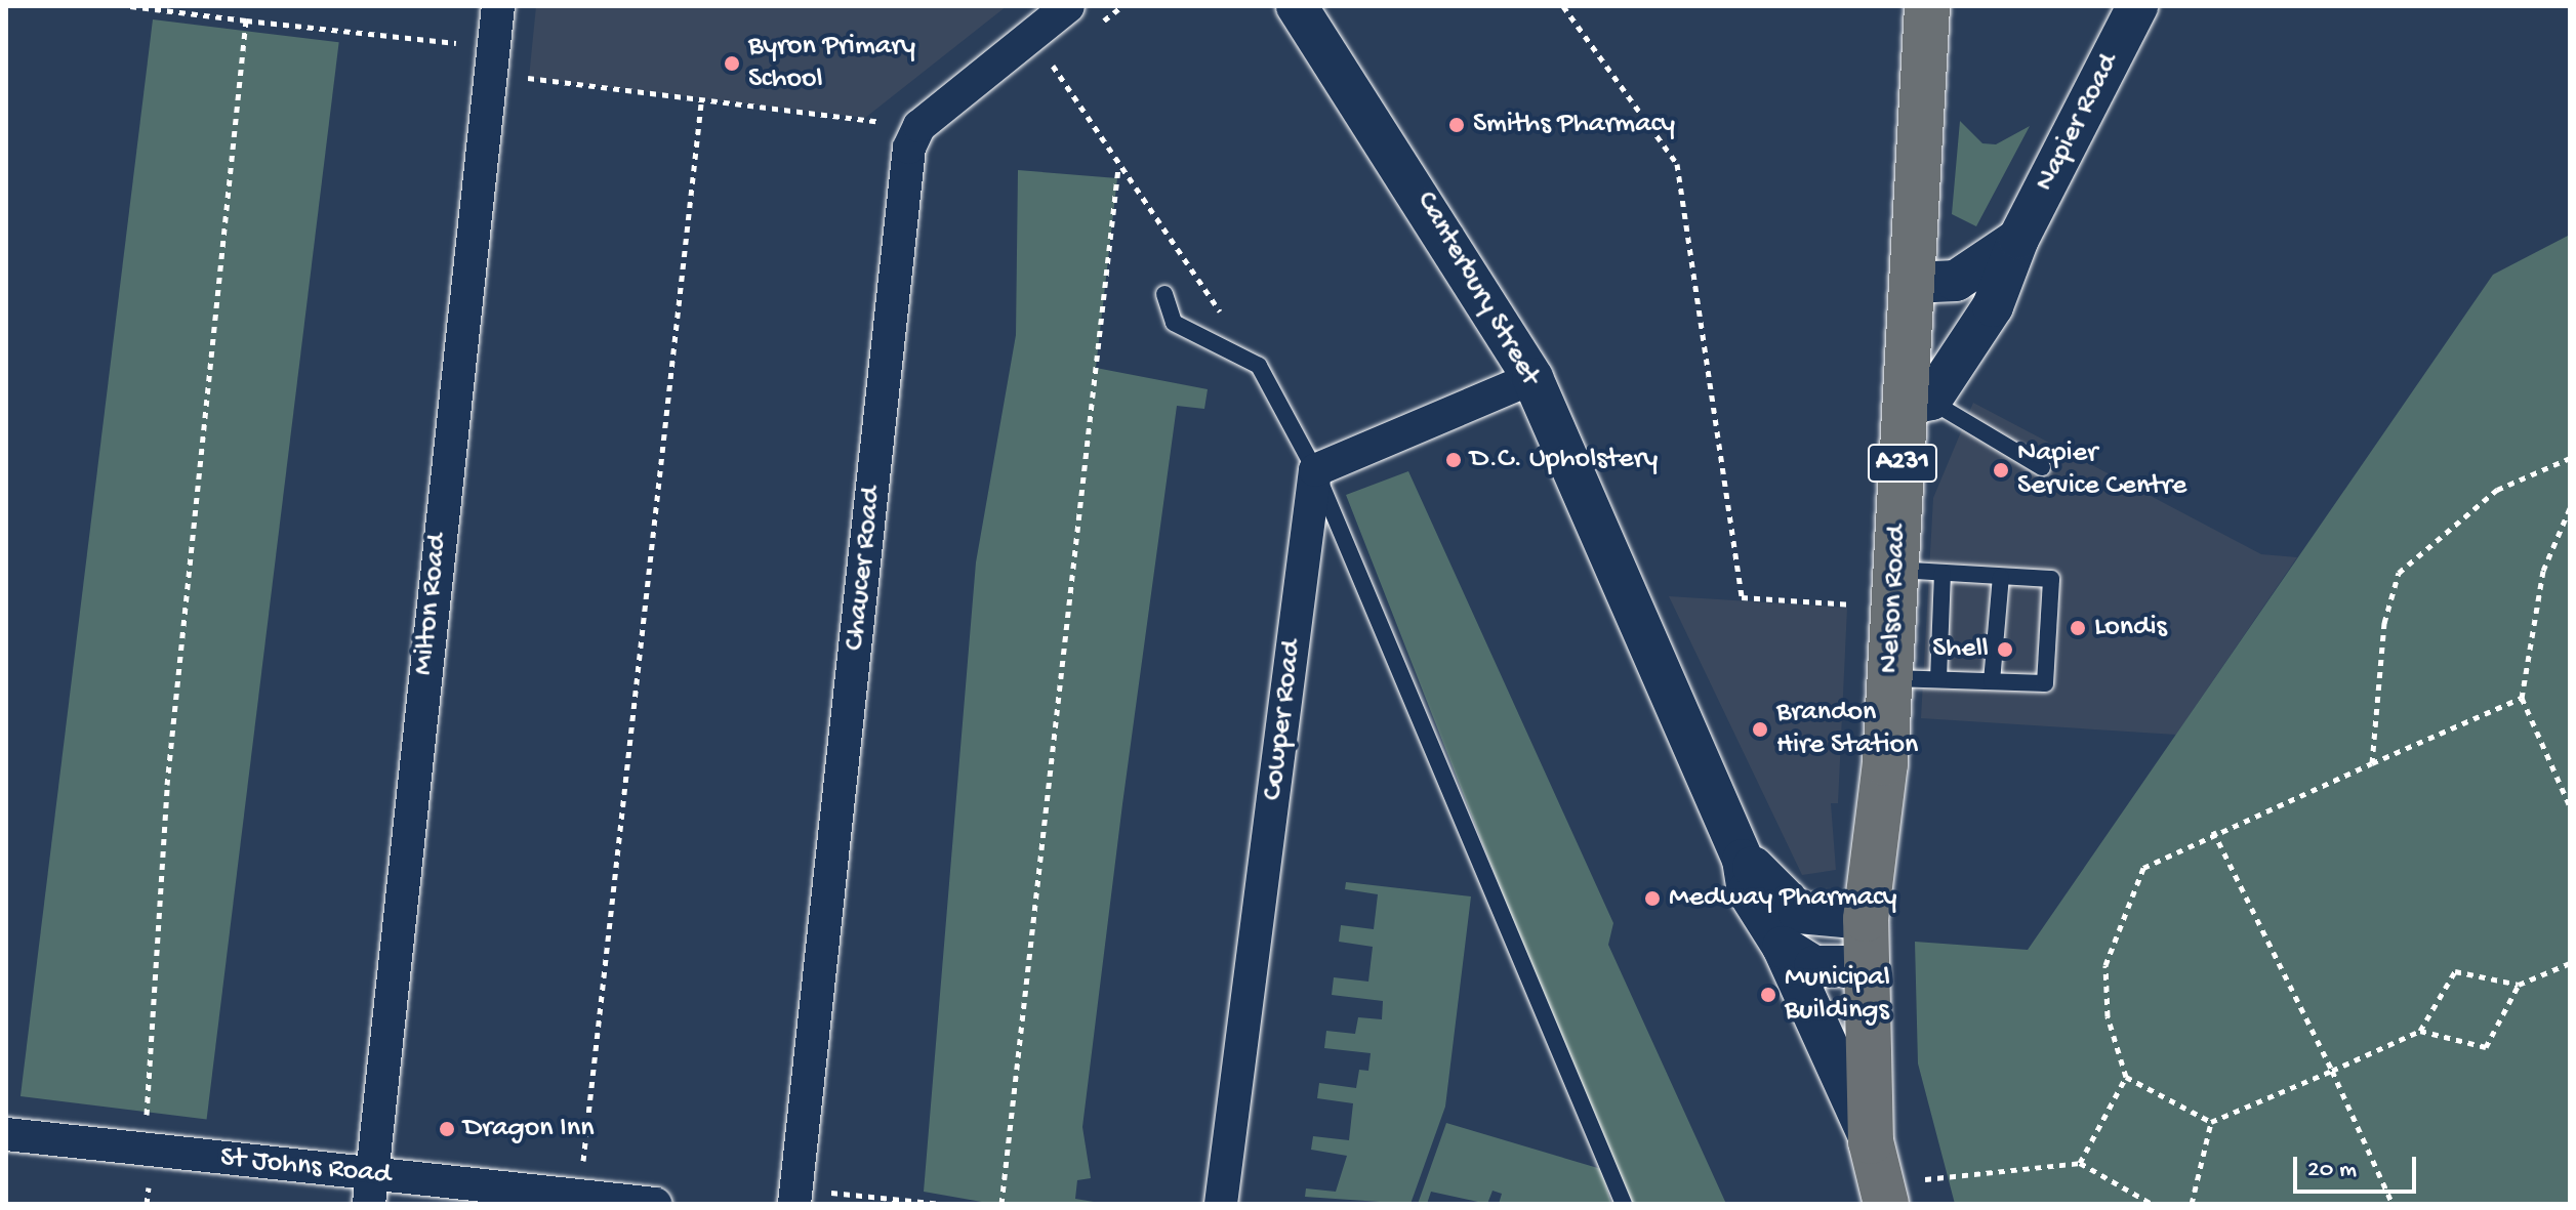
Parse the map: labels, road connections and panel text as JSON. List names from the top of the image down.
{
  "streets": {
    "main road": ["Canterbury Street", "A231", "Nelson Road"],
    "street": [
      "Napier Road",
      "Chaucer Road",
      "Milton Road",
      "Cowper Road",
      "St Johns Road"
    ]
  },
  "crossings": [
    ["Napier Road", "Nelson Road"],
    ["Canterbury Street", "Nelson Road"],
    ["Milton Road", "St Johns Road"]
  ],
  "places": [
    "Byron Primary School",
    "Smiths Pharmacy",
    "D.C. Upholstery",
    "Napier Service Centre",
    "Londis",
    "Shell",
    "Brandon Hire Station",
    "Medway Pharmacy",
    "Municipal Buildings",
    "Dragon Inn"
  ],
  "scale_bar": "20 m"
}
